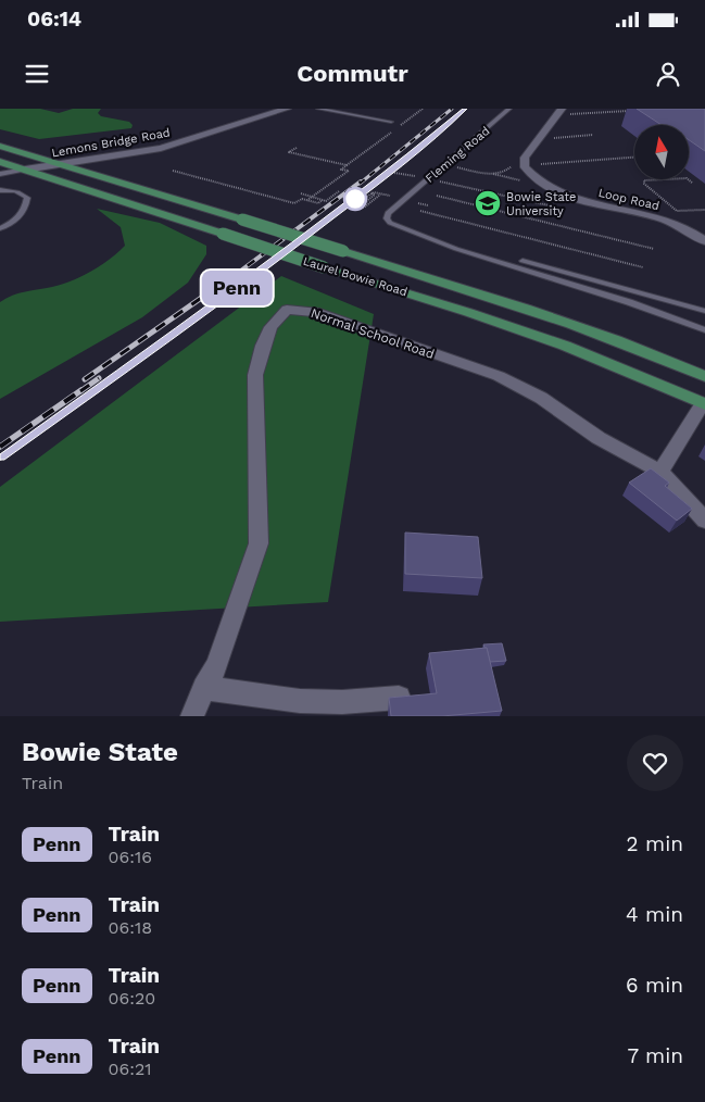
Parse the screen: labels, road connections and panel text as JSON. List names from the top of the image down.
{
  "streets": {
    "main road": ["Laurel Bowie Road"],
    "street": ["Lemons Bridge Road", "Loop Road", "Normal School Road"],
    "lane": ["Fleming Road"]
  },
  "crossings": [
    ["Lemons Bridge Road", "Laurel Bowie Road"]
  ],
  "places": {
    "school or university": ["Bowie State University"]
  },
  "north": "top",
  "page": {
    "status": "06:14",
    "header": "Commutr",
    "on_map": "Penn",
    "heading": ["Bowie State", "Train"],
    "list": [
      {
        "mark": "Penn",
        "name": "Train",
        "note": "06:16",
        "value": "2 min"
      },
      {
        "mark": "Penn",
        "name": "Train",
        "note": "06:18",
        "value": "4 min"
      },
      {
        "mark": "Penn",
        "name": "Train",
        "note": "06:20",
        "value": "6 min"
      },
      {
        "mark": "Penn",
        "name": "Train",
        "note": "06:21",
        "value": "7 min"
      }
    ]
  }
}
